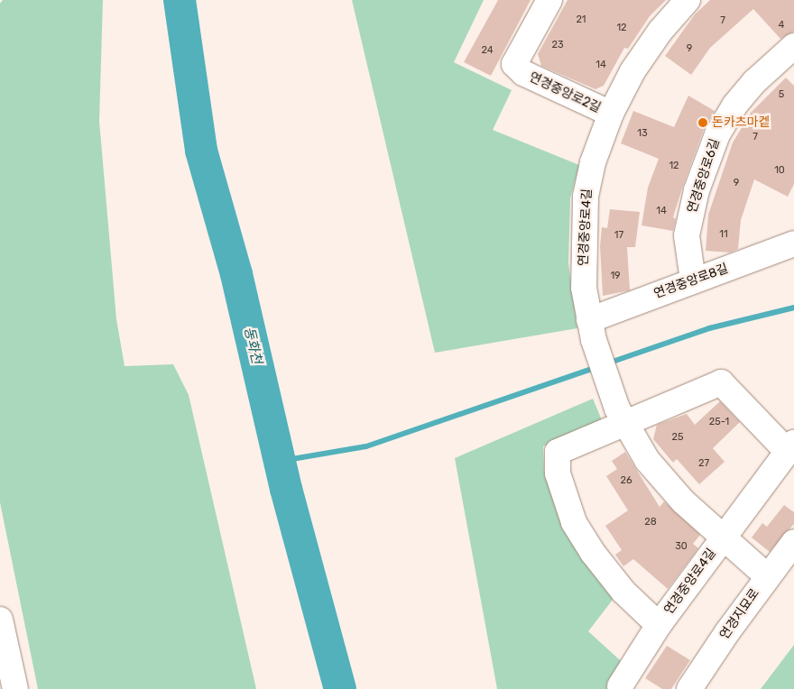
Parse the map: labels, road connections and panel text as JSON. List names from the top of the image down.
{
  "streets": {
    "street": [
      "연경중앙로2길",
      "연경중앙로6길",
      "연경중앙로4길",
      "연경중앙로8길",
      "연경지묘로"
    ]
  },
  "crossings": [
    ["연경중앙로2길", "연경중앙로4길"],
    ["연경중앙로6길", "연경중앙로8길"],
    ["연경중앙로4길", "연경중앙로8길"],
    ["연경중앙로4길", "연경지묘로"]
  ],
  "water": ["동화천"],
  "places": ["돈카츠마켙"],
  "house_numbers": [
    "21",
    "7",
    "4",
    "12",
    "23",
    "9",
    "24",
    "14",
    "5",
    "13",
    "7",
    "12",
    "10",
    "9",
    "14",
    "11",
    "17",
    "19",
    "25-1",
    "25",
    "27",
    "26",
    "28",
    "30"
  ]
}
